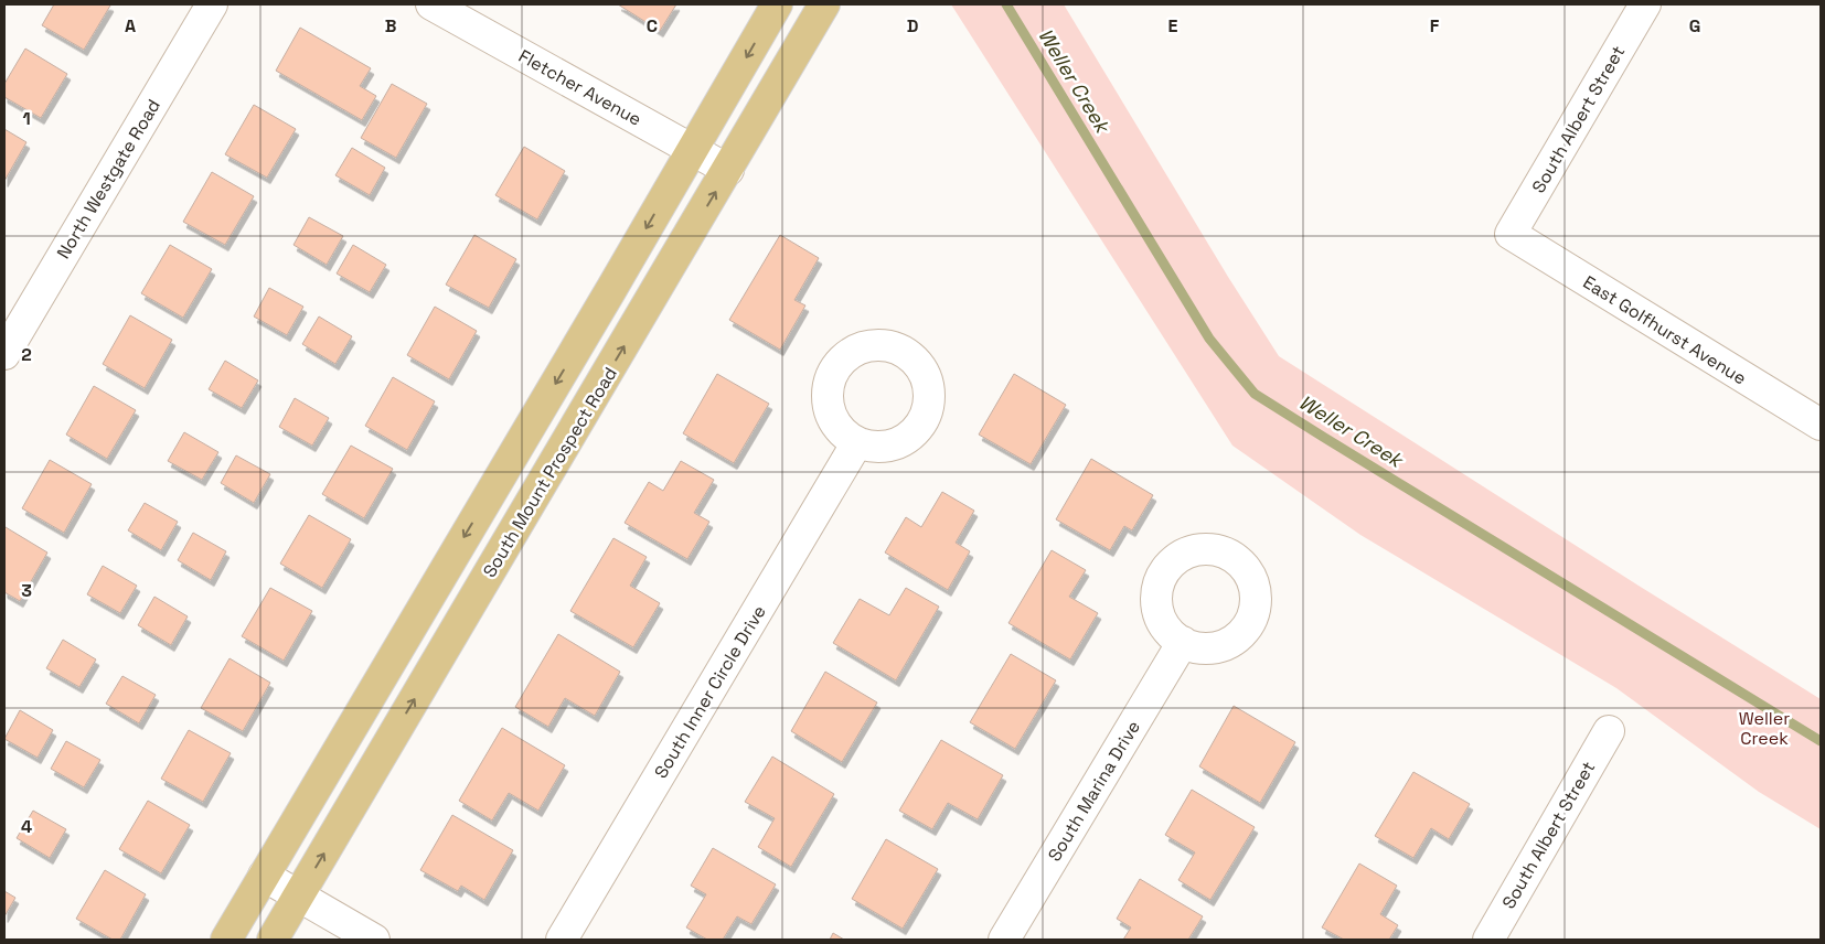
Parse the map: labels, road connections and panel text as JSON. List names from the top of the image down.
{
  "streets": {
    "main road": ["South Mount Prospect Road"],
    "street": [
      "Fletcher Avenue",
      "South Albert Street",
      "North Westgate Road",
      "East Golfhurst Avenue",
      "South Inner Circle Drive",
      "South Marina Drive"
    ]
  },
  "crossings": [
    ["Fletcher Avenue", "South Mount Prospect Road"],
    ["South Albert Street", "East Golfhurst Avenue"]
  ],
  "water": ["Weller Creek"],
  "parks": ["Weller Creek"],
  "grid": {
    "columns": [
      "A",
      "B",
      "C",
      "D",
      "E",
      "F",
      "G"
    ],
    "rows": [
      "1",
      "2",
      "3",
      "4"
    ]
  }
}
